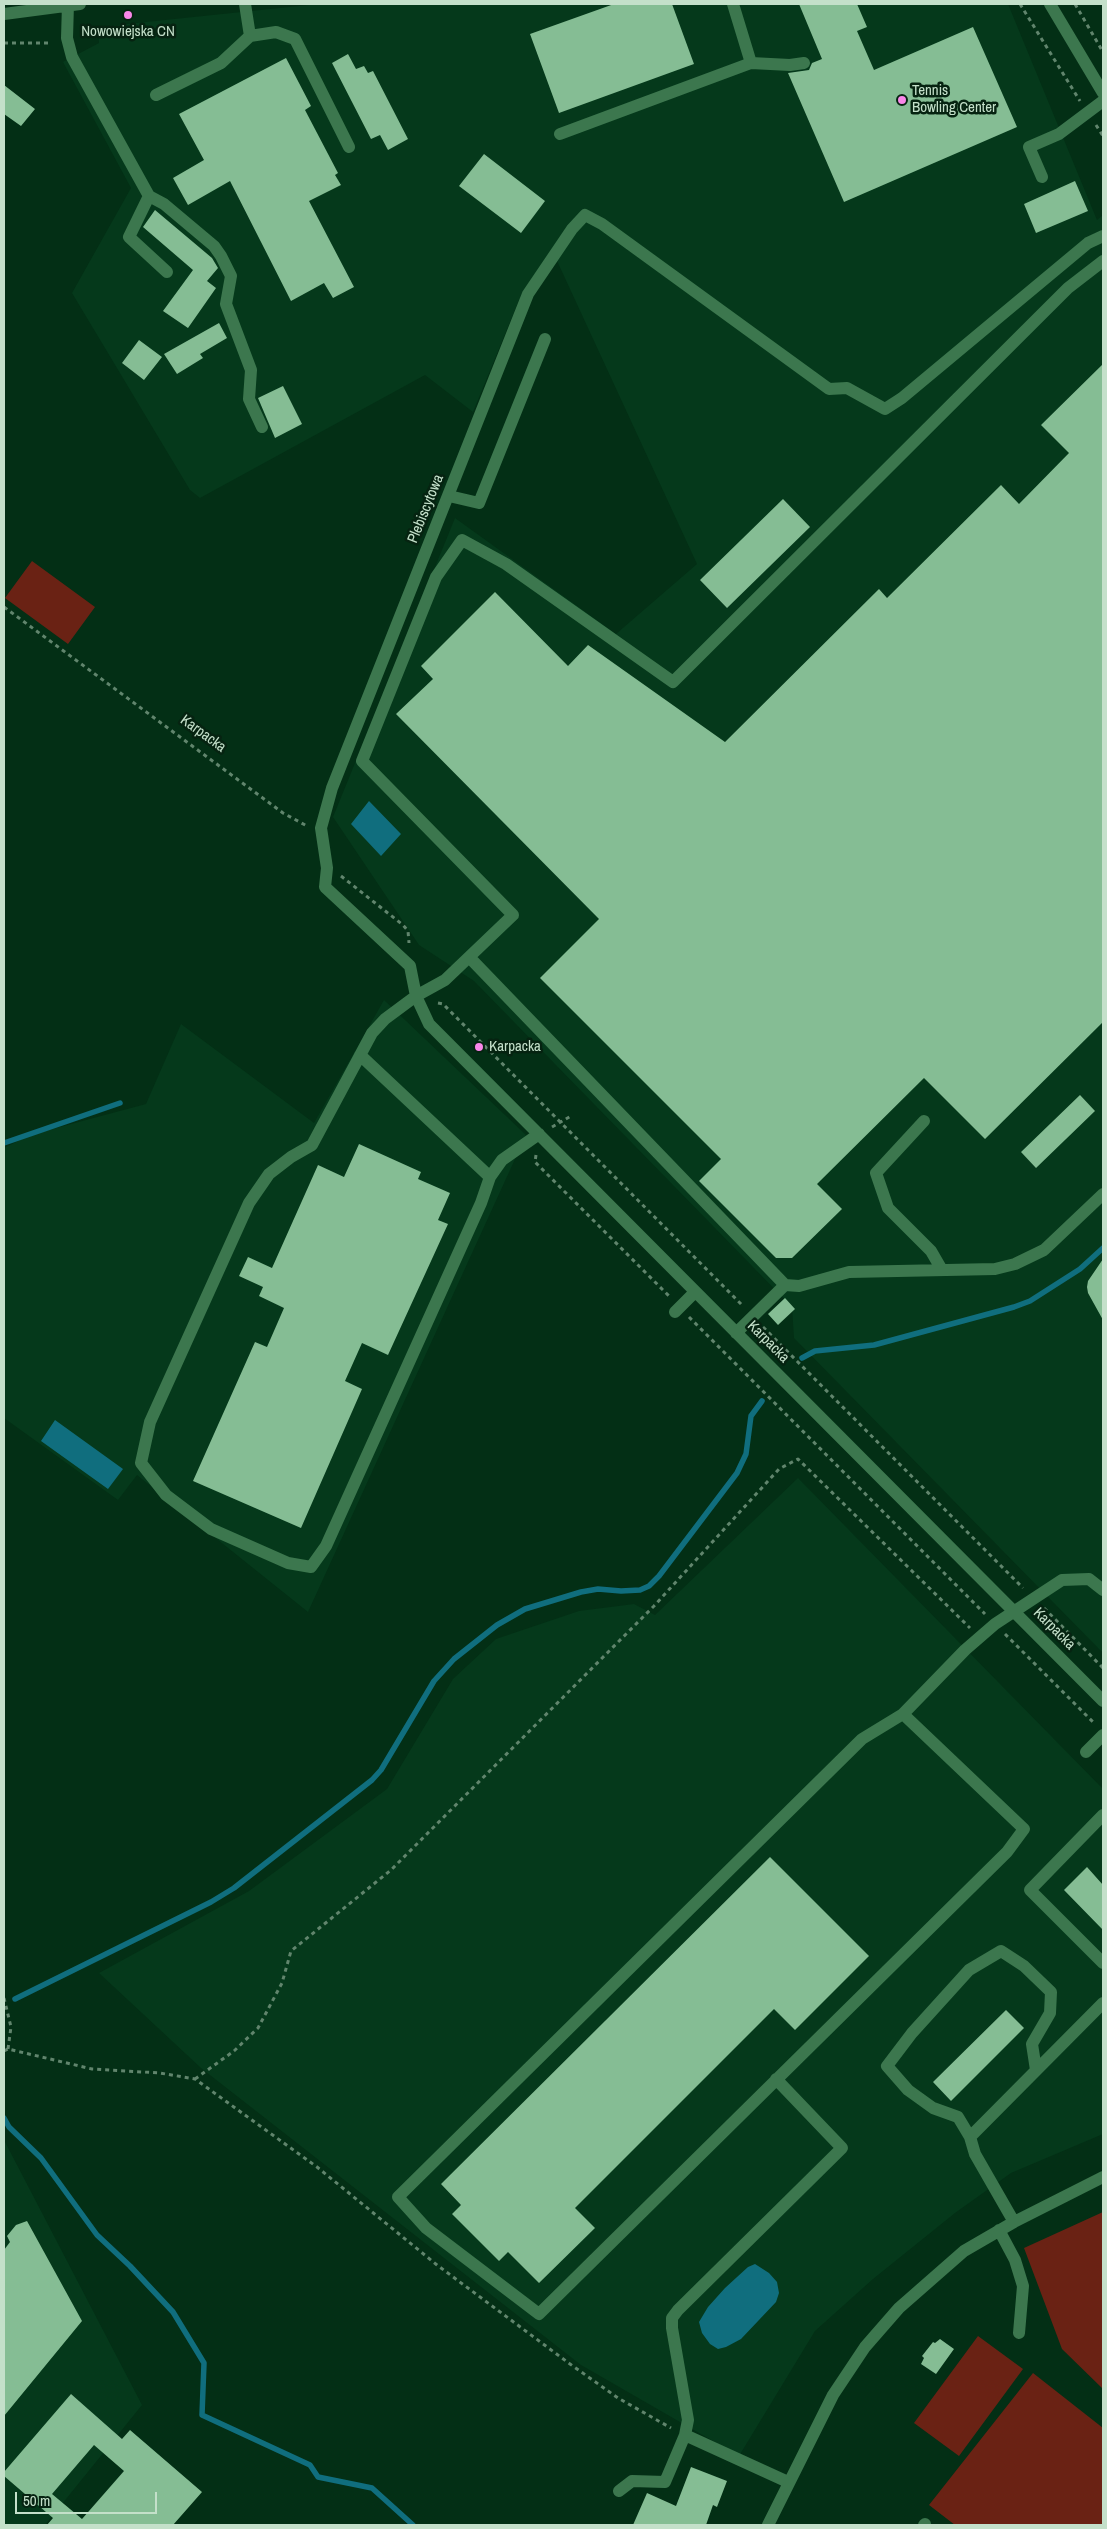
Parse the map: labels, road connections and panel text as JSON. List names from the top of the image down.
{
  "streets": {
    "street": ["Plebiscytowa", "Karpacka"]
  },
  "crossings": [
    ["Plebiscytowa", "Karpacka"]
  ],
  "places": ["Nowowiejska CN", "Tennis Bowling Center", "Karpacka"],
  "scale_bar": "50 m"
}
